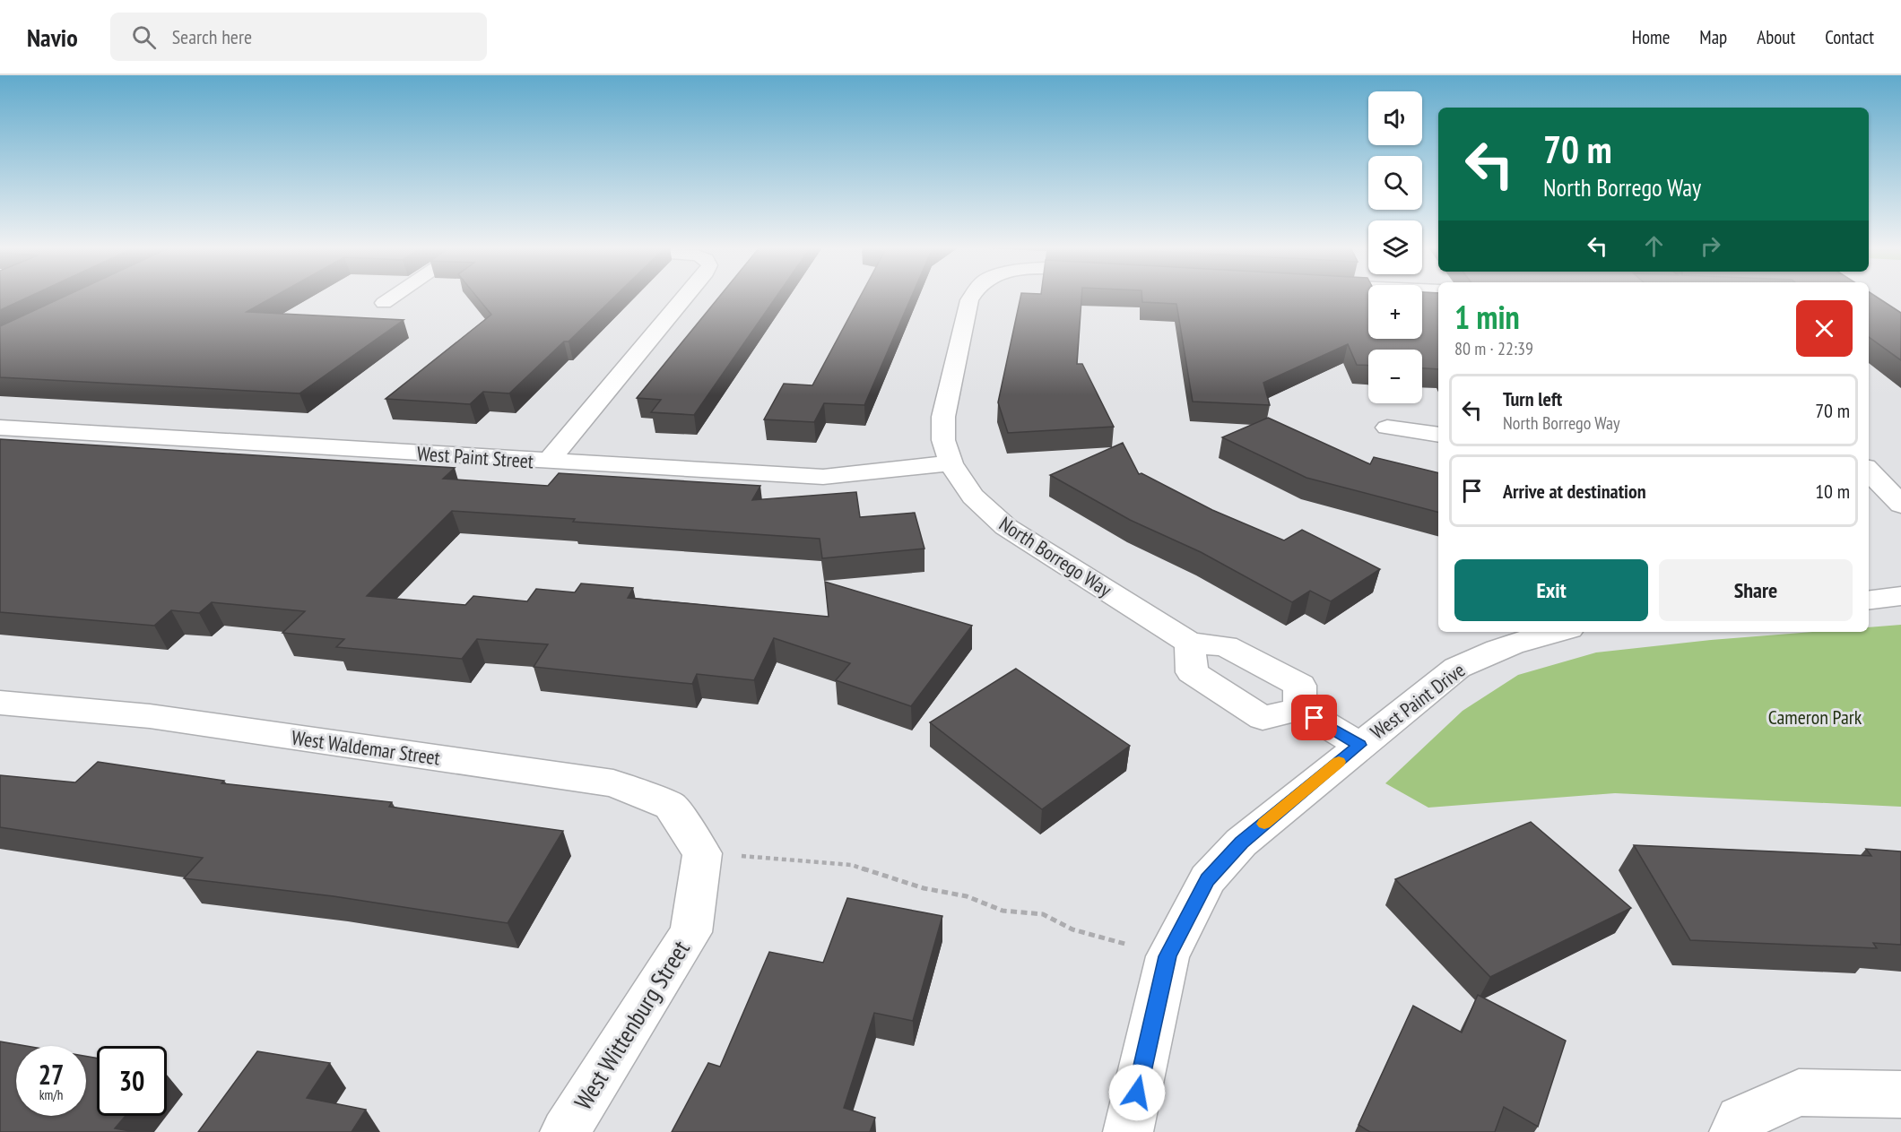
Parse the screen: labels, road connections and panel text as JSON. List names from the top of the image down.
{
  "streets": {
    "street": [
      "West Paint Street",
      "North Borrego Way",
      "West Paint Drive",
      "West Waldemar Street",
      "West Wittenburg Street"
    ]
  },
  "crossings": [
    ["West Paint Street", "North Borrego Way"],
    ["West Waldemar Street", "West Wittenburg Street"]
  ],
  "parks": ["Cameron Park"],
  "page": {
    "header": "Navio",
    "search": "Search here",
    "nav": [
      "Home",
      "Map",
      "About",
      "Contact"
    ],
    "map_buttons": ["+", "−"],
    "turn": ["70 m", "North Borrego Way"],
    "heading": ["1 min", "80 m · 22:39"],
    "list": [
      {
        "name": "Turn left",
        "note": "North Borrego Way",
        "value": "70 m"
      },
      {
        "name": "Arrive at destination",
        "value": "10 m"
      }
    ],
    "buttons": ["Exit", "Share"],
    "speed": "27 km/h",
    "limit": "30"
  }
}
